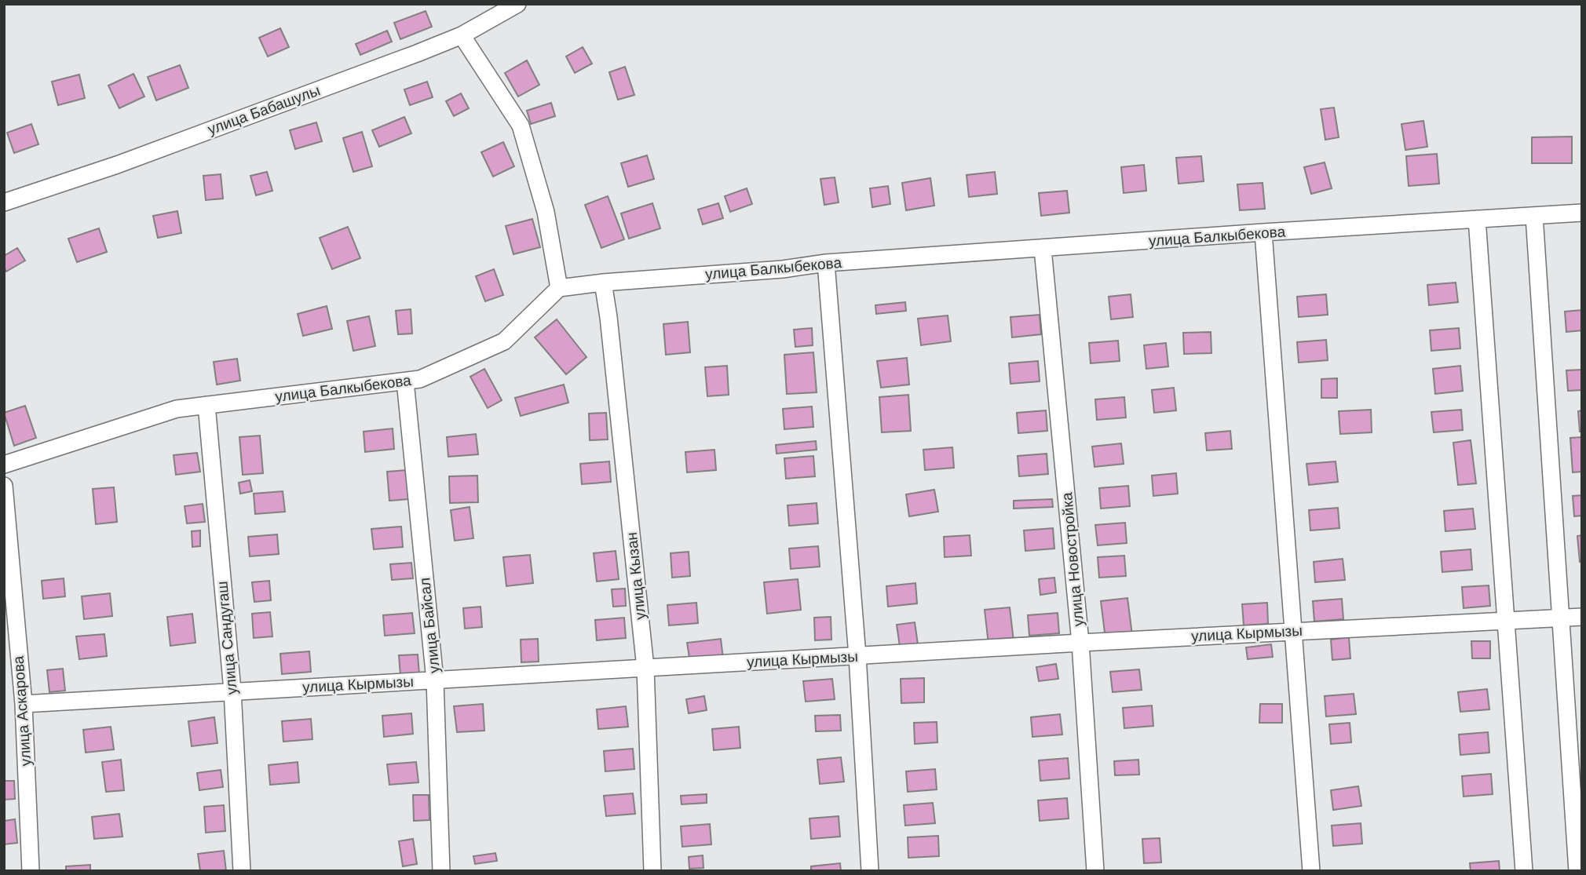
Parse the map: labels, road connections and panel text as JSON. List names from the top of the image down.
{
  "streets": {
    "street": [
      "улица Бабашулы",
      "улица Балкыбекова",
      "улица Новостройка",
      "улица Кызан",
      "улица Байсал",
      "улица Кырмызы",
      "улица Сандугаш",
      "улица Аскарова"
    ]
  },
  "crossings": [
    ["улица Балкыбекова", "улица Новостройка"],
    ["улица Балкыбекова", "улица Кызан"],
    ["улица Балкыбекова", "улица Байсал"],
    ["улица Балкыбекова", "улица Сандугаш"],
    ["улица Новостройка", "улица Кырмызы"],
    ["улица Кызан", "улица Кырмызы"],
    ["улица Байсал", "улица Кырмызы"],
    ["улица Кырмызы", "улица Сандугаш"],
    ["улица Кырмызы", "улица Аскарова"]
  ]
}
